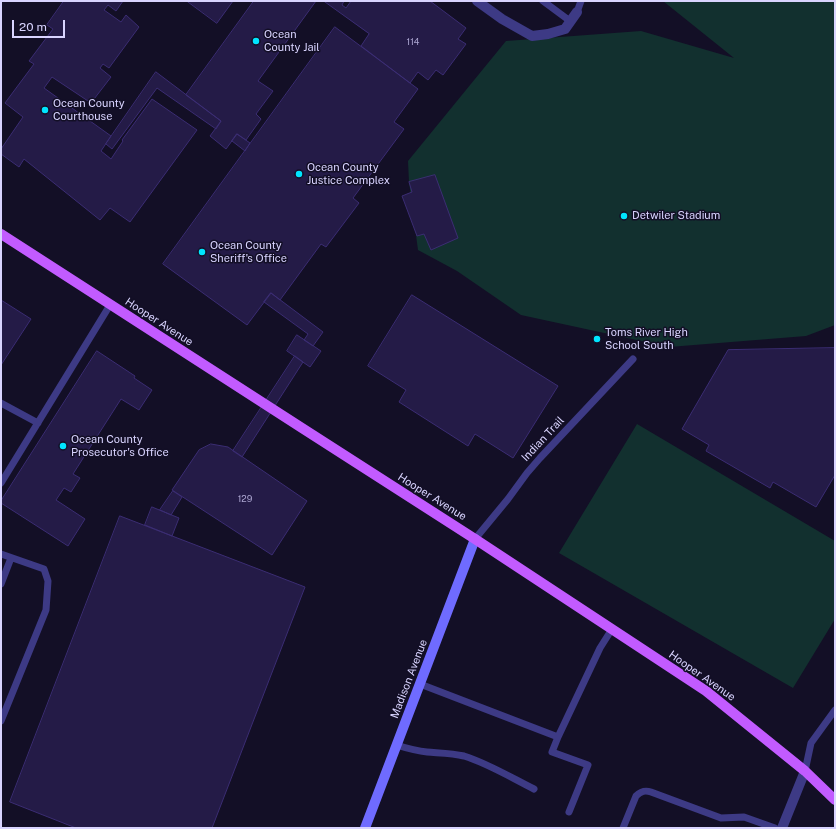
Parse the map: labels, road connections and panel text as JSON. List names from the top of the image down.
{
  "streets": {
    "main road": ["Hooper Avenue"],
    "street": ["Madison Avenue"],
    "lane": ["Indian Trail"]
  },
  "crossings": [
    ["Hooper Avenue", "Indian Trail"],
    ["Hooper Avenue", "Madison Avenue"],
    ["Indian Trail", "Madison Avenue"]
  ],
  "places": [
    "Ocean County Jail",
    "Ocean County Courthouse",
    "Ocean County Justice Complex",
    "Detwiler Stadium",
    "Ocean County Sheriff's Office",
    "Toms River High School South",
    "Ocean County Prosecutor's Office"
  ],
  "house_numbers": ["114", "129"],
  "scale_bar": "20 m"
}
